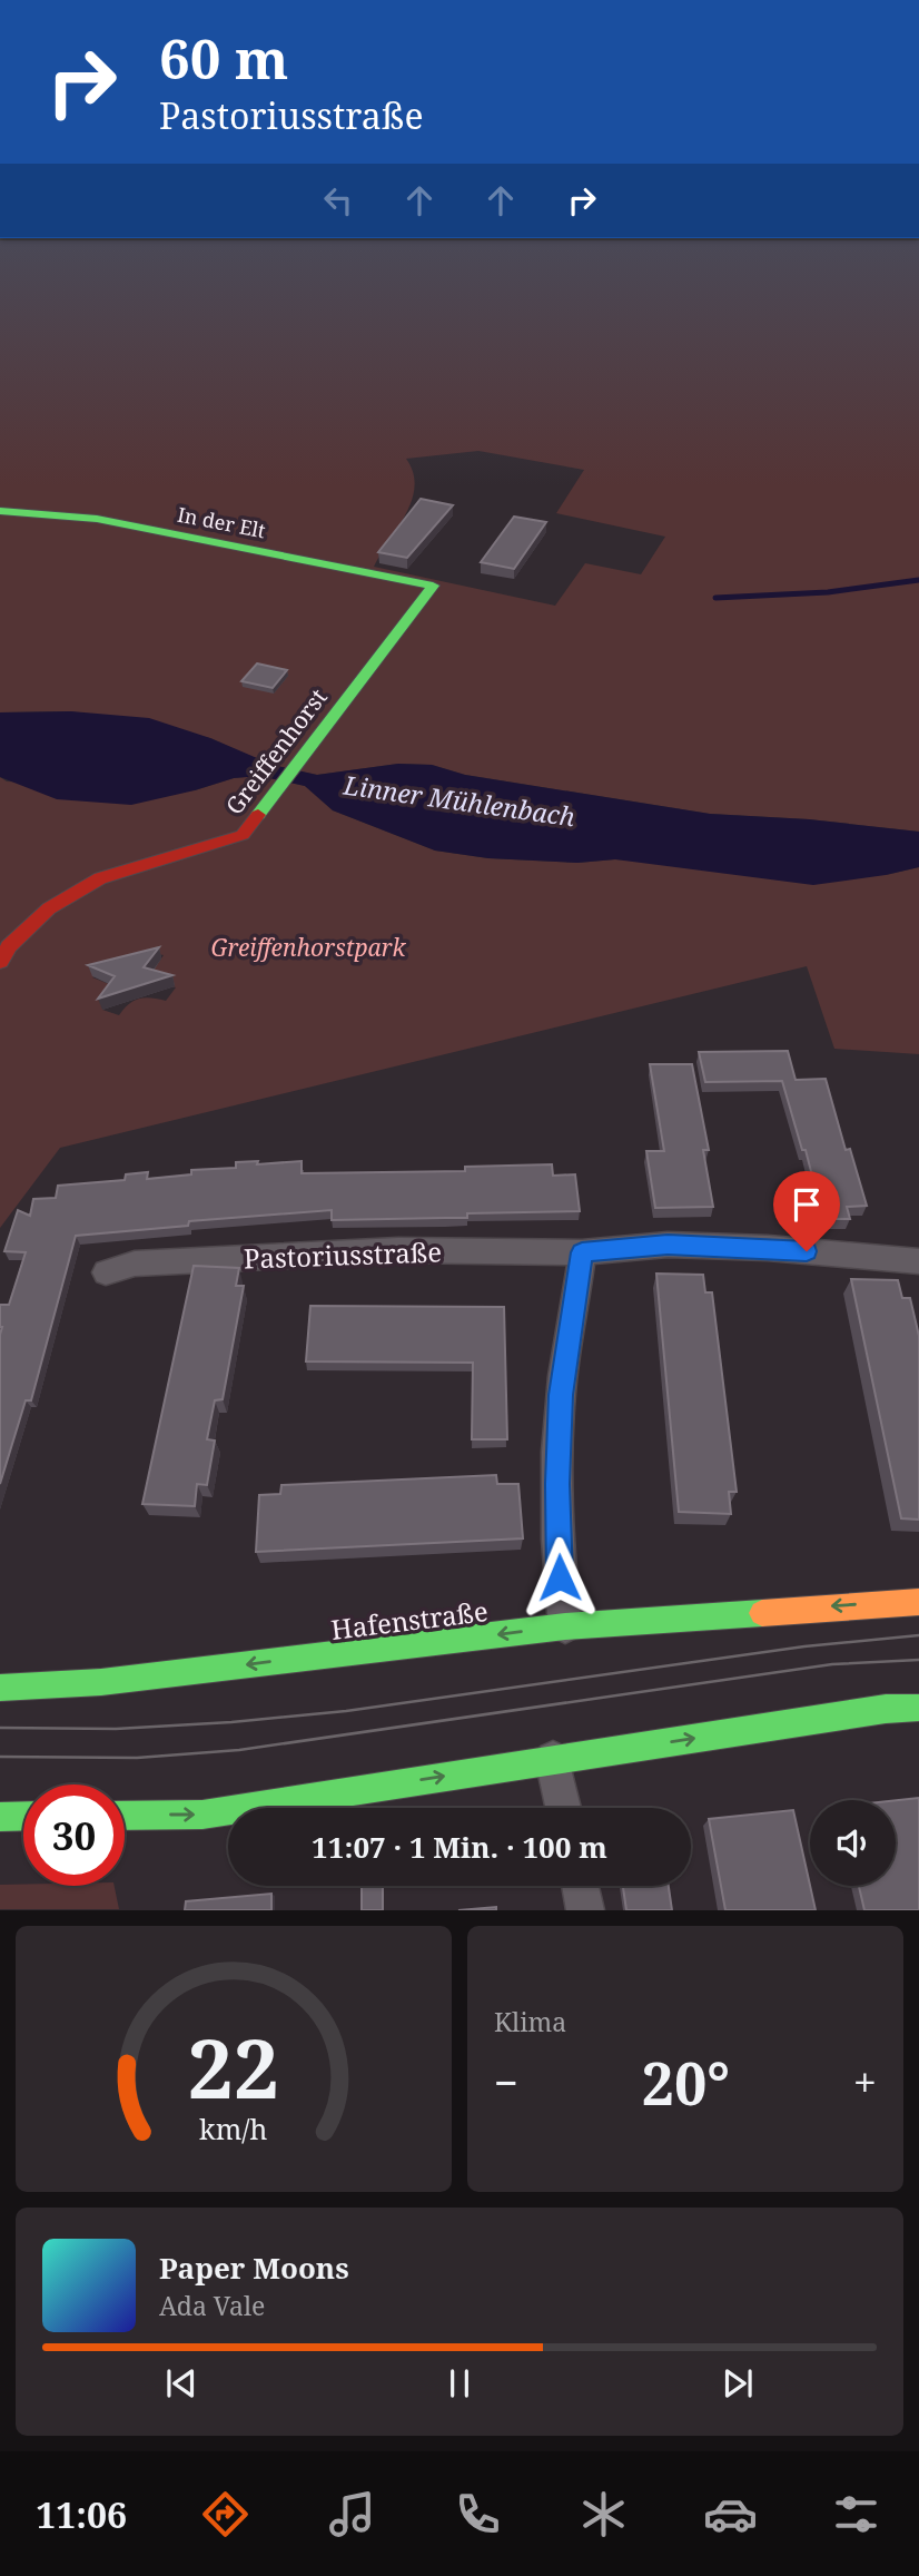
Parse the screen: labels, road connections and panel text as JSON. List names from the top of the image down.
{
  "streets": {
    "street": [
      "In der Elt",
      "Greiffenhorst",
      "Pastoriusstraße",
      "Hafenstraße"
    ]
  },
  "crossings": [
    ["In der Elt", "Greiffenhorst"]
  ],
  "water": ["Linner Mühlenbach"],
  "parks": ["Greiffenhorstpark"],
  "page": {
    "turn": ["60 m", "Pastoriusstraße"],
    "limit": "30",
    "trip": "11:07 · 1 Min. · 100 m",
    "tile": "Klima",
    "heat": ["−", "20°", "+"],
    "song": ["Paper Moons", "Ada Vale"],
    "tabs": "11:06",
    "gauge": ["22", "km/h"]
  }
}
